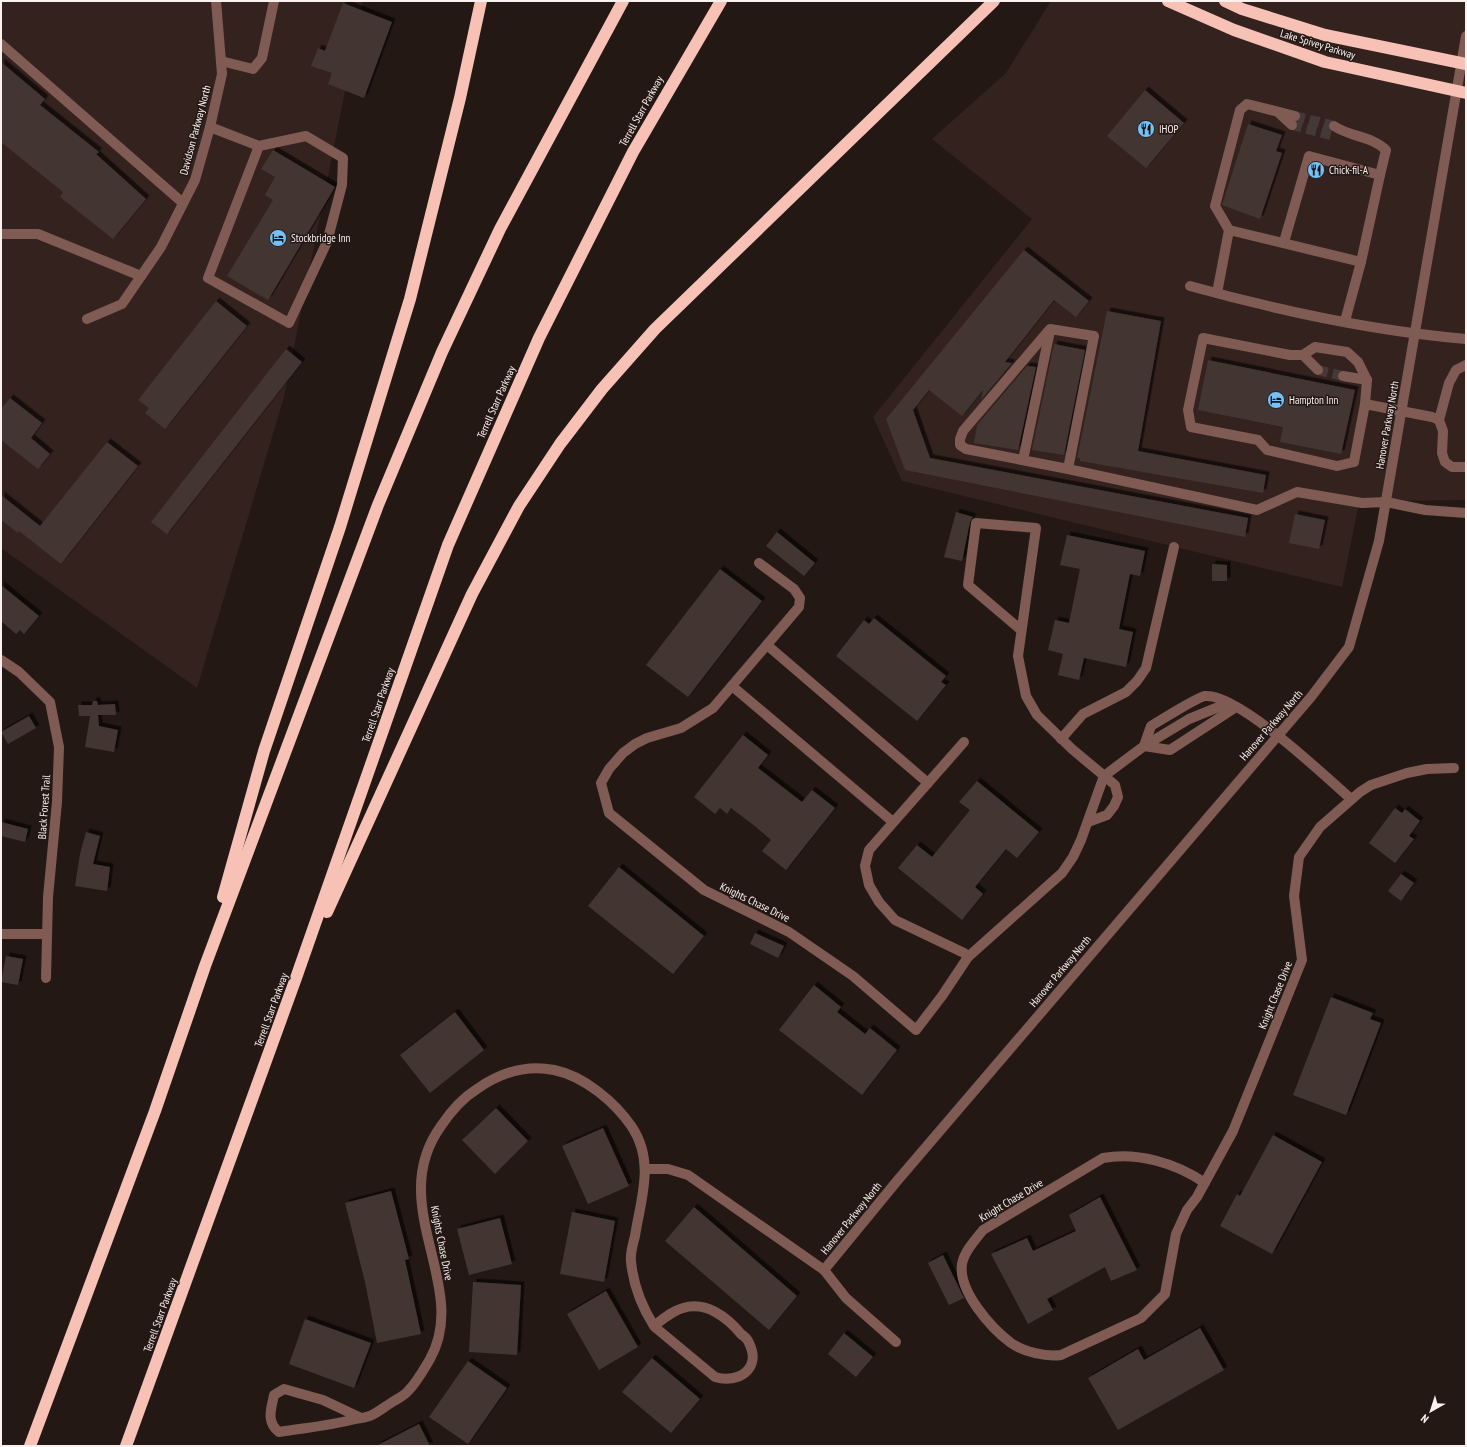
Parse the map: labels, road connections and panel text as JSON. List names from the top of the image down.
{
  "streets": {
    "highway": ["Lake Spivey Parkway", "Terrell Starr Parkway"],
    "street": [
      "Davidson Parkway North",
      "Hanover Parkway North",
      "Black Forest Trail",
      "Knights Chase Drive",
      "Knight Chase Drive"
    ]
  },
  "crossings": [
    ["Lake Spivey Parkway", "Hanover Parkway North"]
  ],
  "places": {
    "restaurant": ["IHOP", "Chick-fil-A"],
    "hotel": ["Stockbridge Inn", "Hampton Inn"]
  },
  "north": "bottom left"
}
